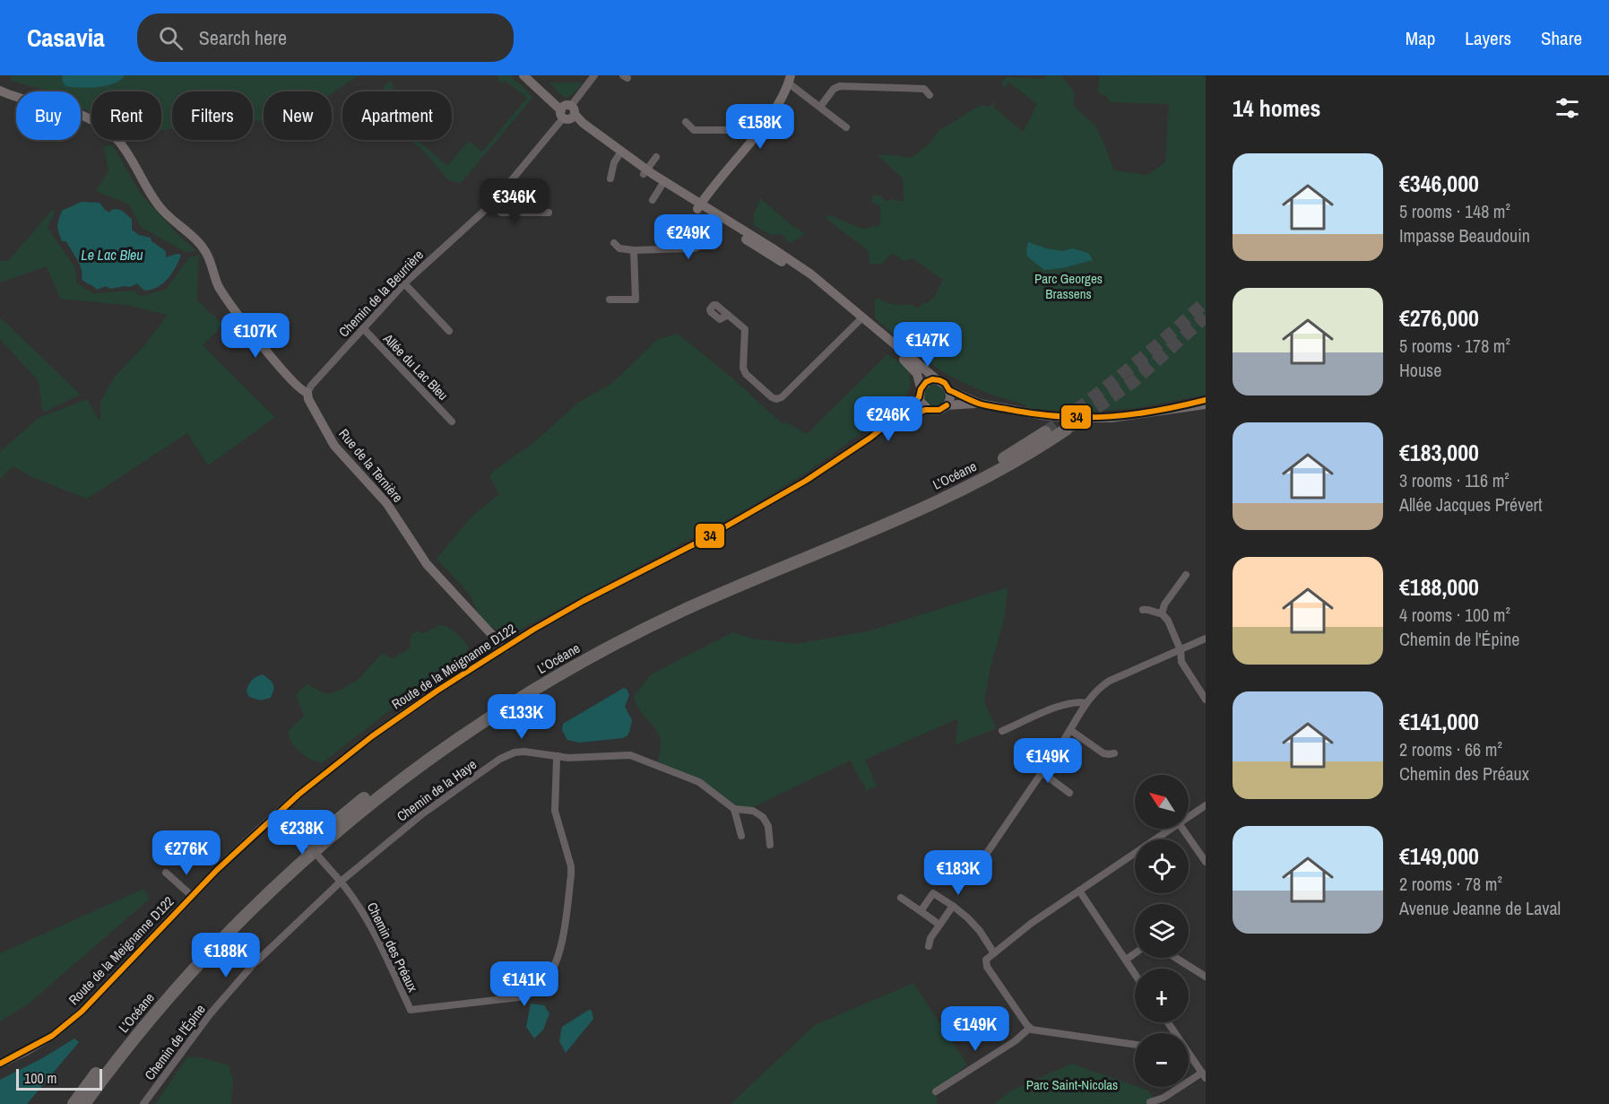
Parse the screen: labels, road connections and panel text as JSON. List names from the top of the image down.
{
  "streets": {
    "highway": ["L’Océane"],
    "street": [
      "Chemin de la Beurrière",
      "Allée du Lac Bleu",
      "Rue de la Ternière",
      "Route de la Meignanne D122",
      "Chemin de la Haye",
      "Chemin des Préaux",
      "Chemin de l'Épine"
    ]
  },
  "crossings": [
    ["Chemin de la Beurrière", "Allée du Lac Bleu"],
    ["Chemin de la Beurrière", "Rue de la Ternière"],
    ["Rue de la Ternière", "Route de la Meignanne D122"],
    ["Chemin de la Haye", "Chemin des Préaux"],
    ["Chemin de la Haye", "Chemin de l'Épine"],
    ["Chemin des Préaux", "Chemin de l'Épine"]
  ],
  "water": ["Le Lac Bleu"],
  "parks": ["Parc Georges Brassens", "Parc Saint-Nicolas"],
  "lines": ["transit line 34"],
  "scale_bar": "100 m",
  "north": "top left",
  "page": {
    "header": "Casavia",
    "search": "Search here",
    "nav": ["Map", "Layers", "Share"],
    "heading": "14 homes",
    "chip": [
      "Buy",
      "Rent",
      "Filters",
      "New",
      "Apartment"
    ],
    "price": [
      "€158K",
      "€346K",
      "€249K",
      "€107K",
      "€147K",
      "€246K",
      "€133K",
      "€149K",
      "€238K",
      "€276K",
      "€183K",
      "€188K",
      "€141K",
      "€149K"
    ],
    "list": [
      {
        "name": "€346,000",
        "note": "5 rooms · 148 m² · Impasse Beaudouin"
      },
      {
        "name": "€276,000",
        "note": "5 rooms · 178 m² · House"
      },
      {
        "name": "€183,000",
        "note": "3 rooms · 116 m² · Allée Jacques Prévert"
      },
      {
        "name": "€188,000",
        "note": "4 rooms · 100 m² · Chemin de l'Épine"
      },
      {
        "name": "€141,000",
        "note": "2 rooms · 66 m² · Chemin des Préaux"
      },
      {
        "name": "€149,000",
        "note": "2 rooms · 78 m² · Avenue Jeanne de Laval"
      }
    ],
    "map_buttons": ["+", "−"],
    "scale": "100 m"
  }
}
